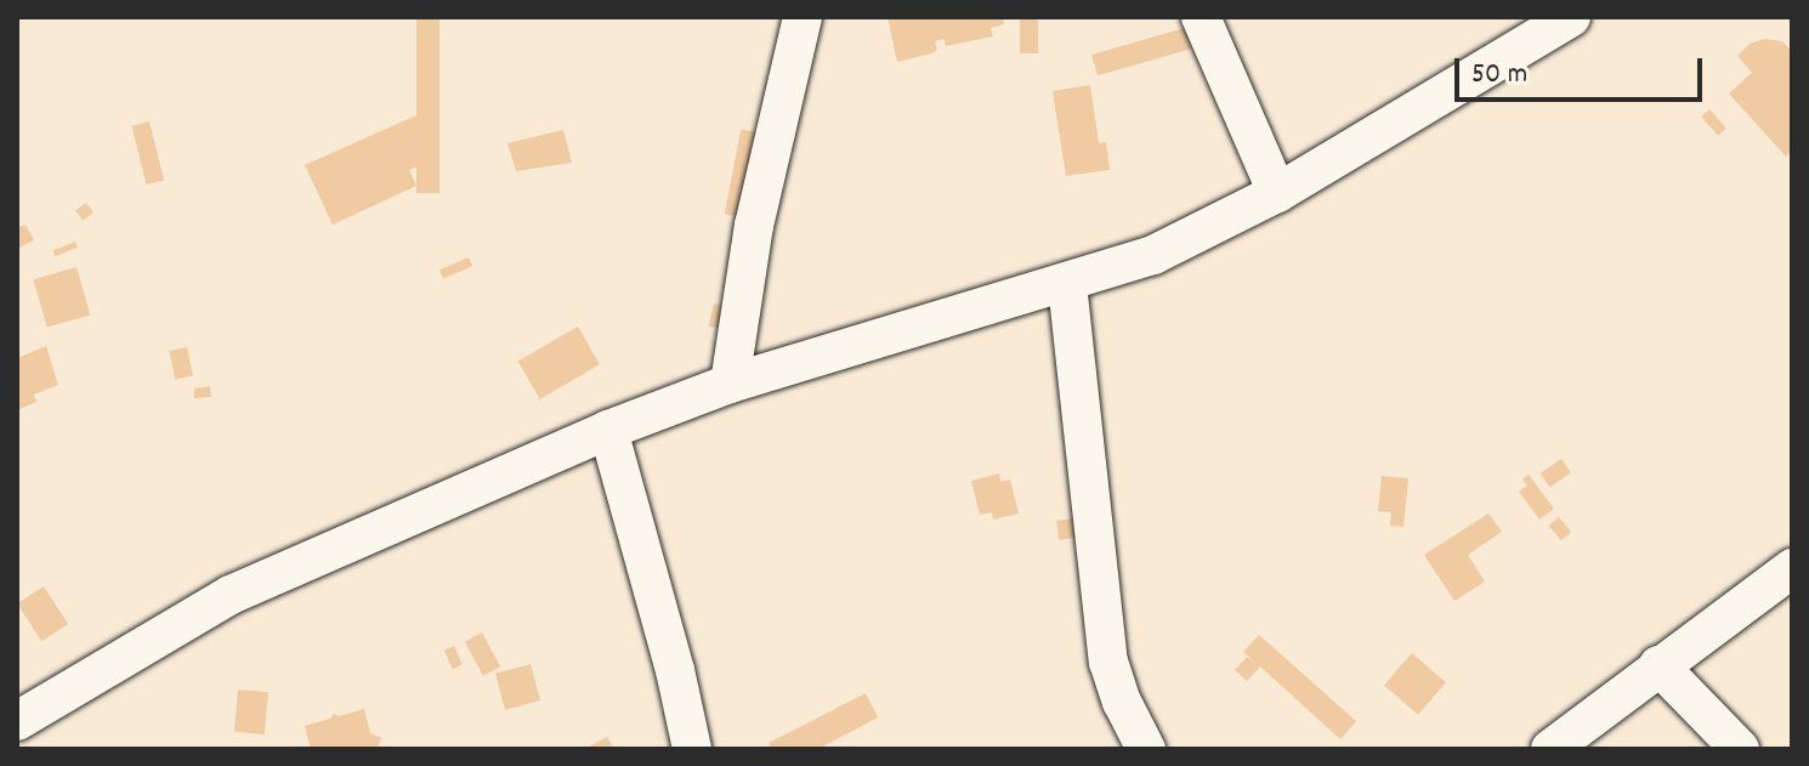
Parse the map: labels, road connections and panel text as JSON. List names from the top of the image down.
{
  "scale_bar": "50 m"
}
